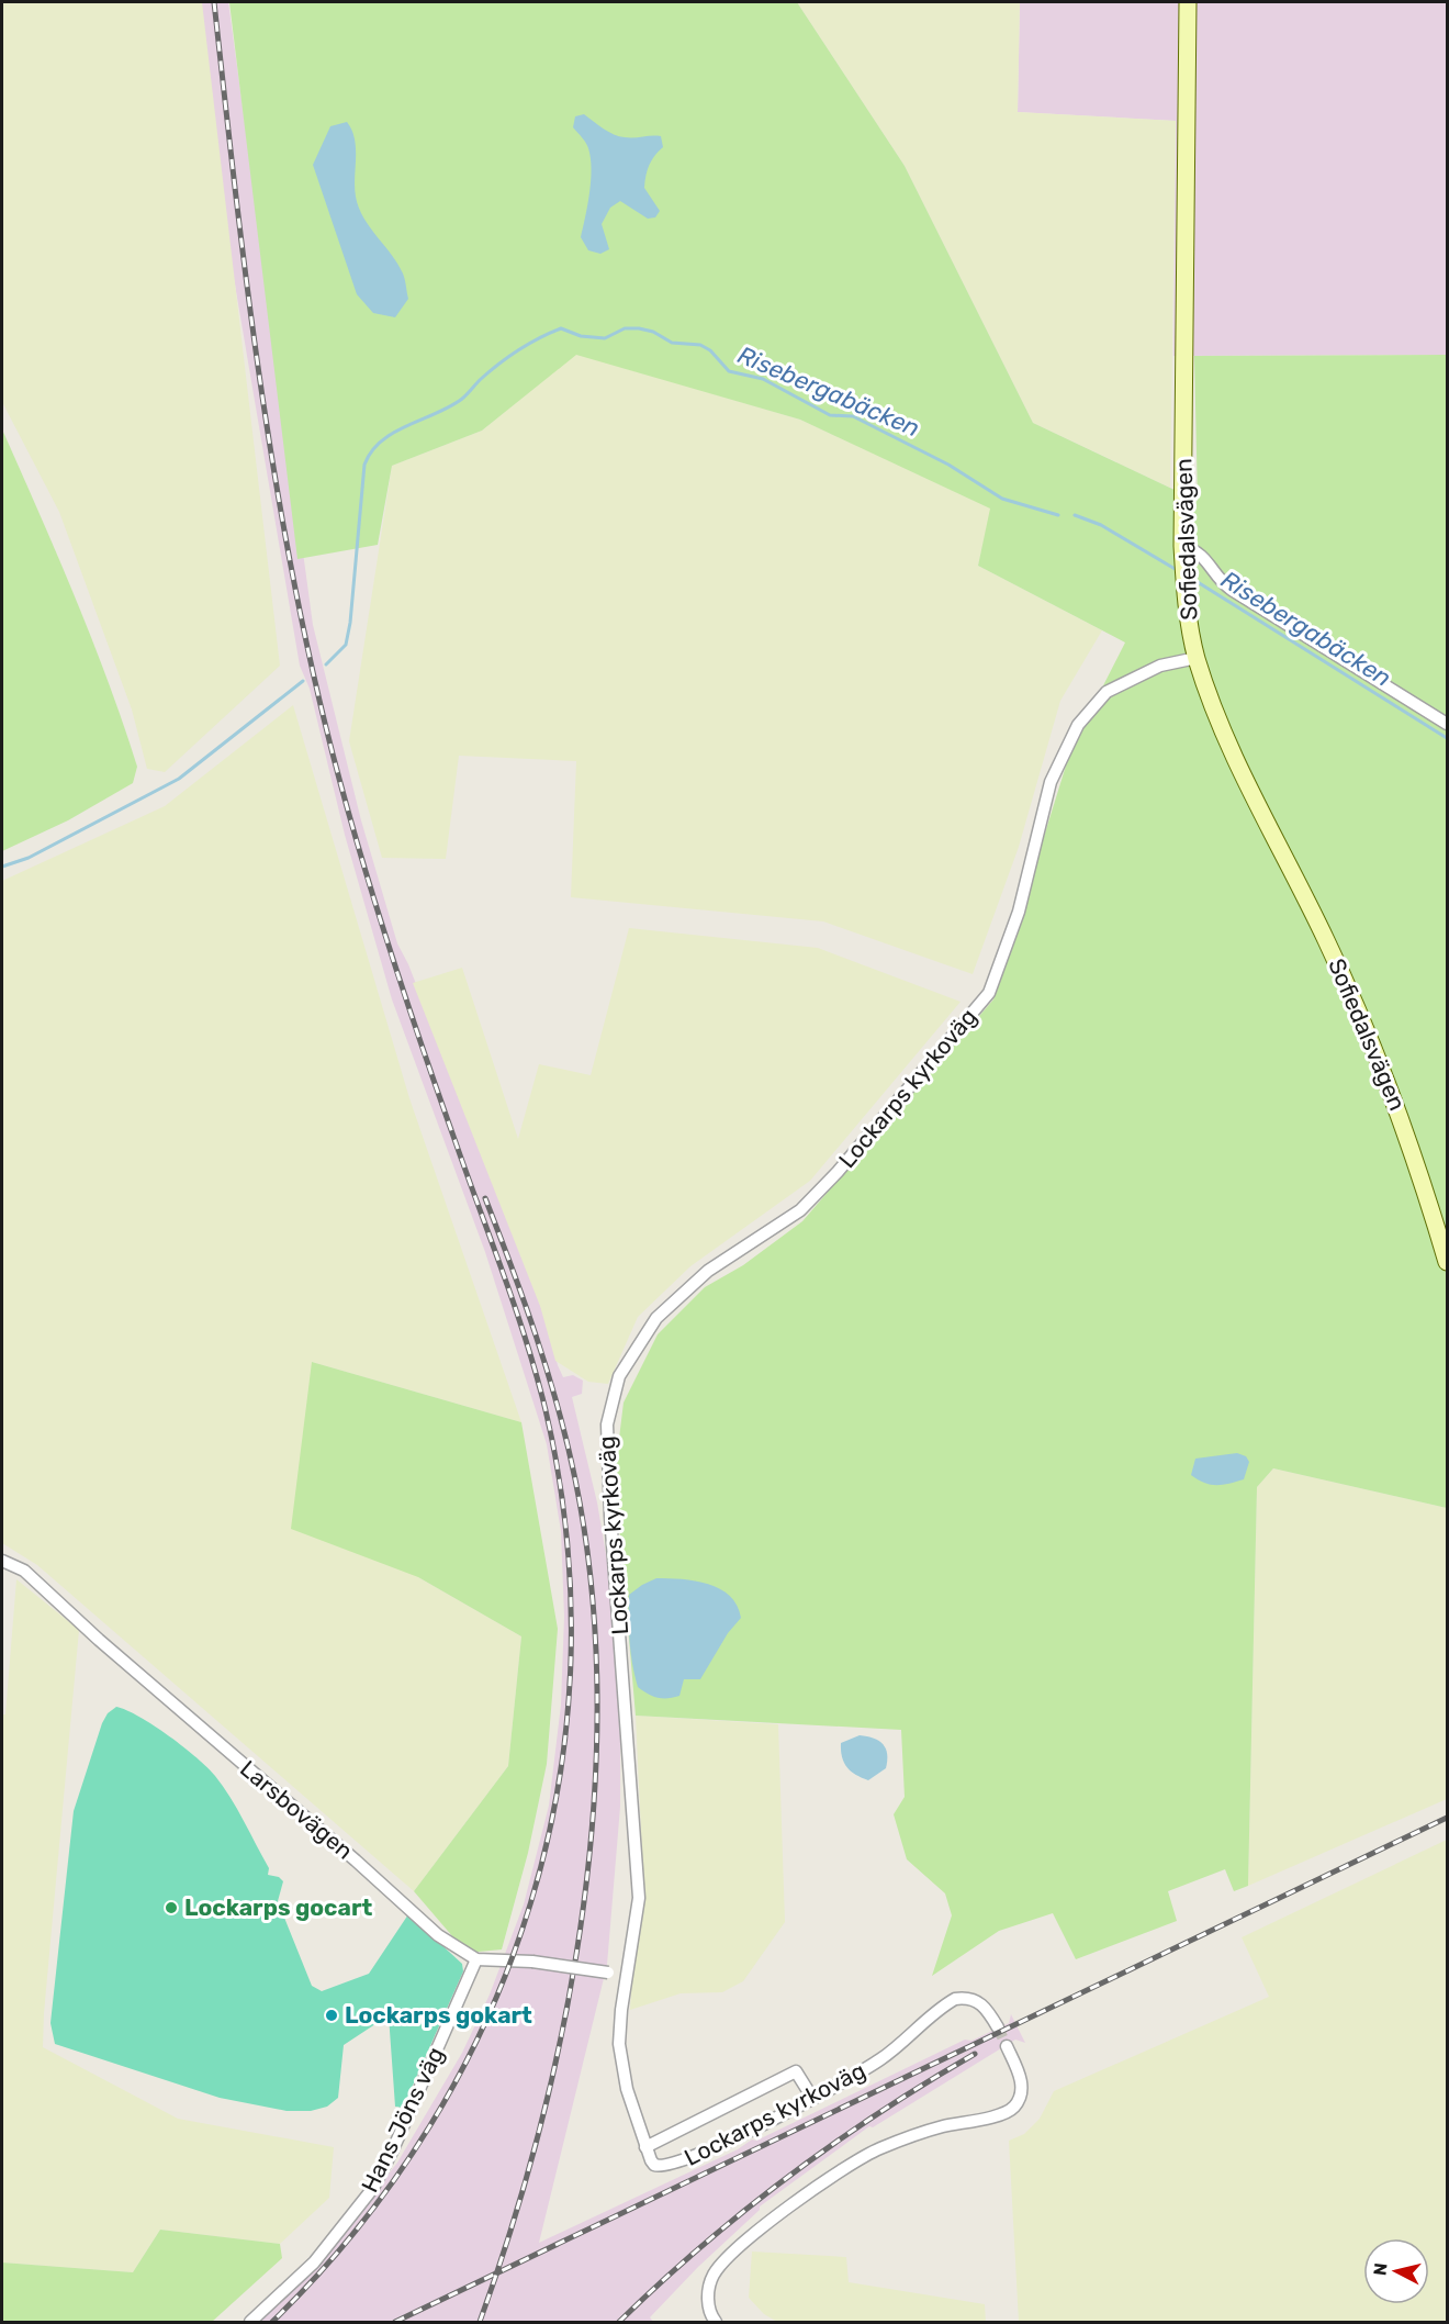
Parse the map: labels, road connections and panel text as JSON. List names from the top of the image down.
{
  "streets": {
    "main road": ["Sofiedalsvägen"],
    "street": ["Lockarps kyrkoväg", "Larsbovägen", "Hans Jöns väg"]
  },
  "crossings": [
    ["Sofiedalsvägen", "Lockarps kyrkoväg"],
    ["Lockarps kyrkoväg", "Larsbovägen"],
    ["Larsbovägen", "Hans Jöns väg"]
  ],
  "water": ["Risebergabäcken"],
  "places": ["Lockarps gocart", "Lockarps gokart"],
  "north": "left"
}
